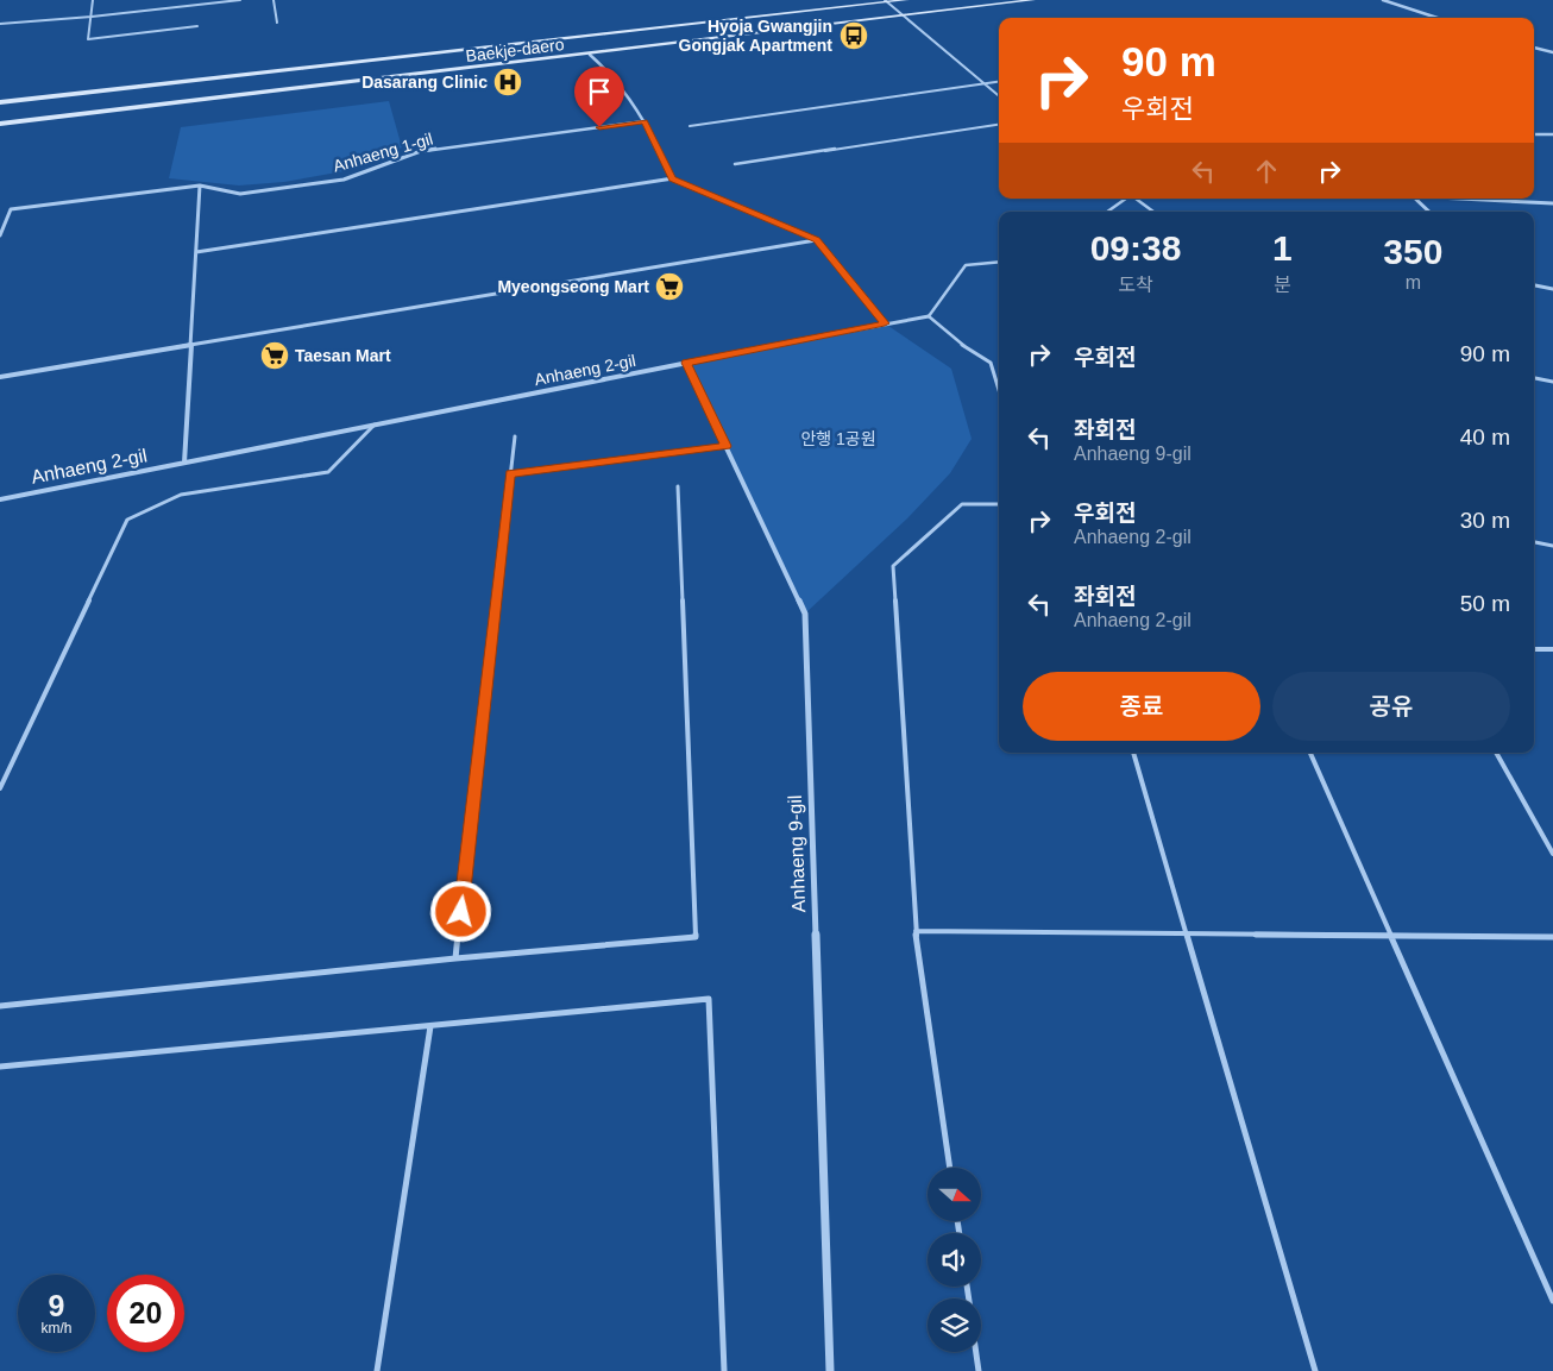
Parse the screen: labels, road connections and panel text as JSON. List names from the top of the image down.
{
  "streets": {
    "street": [
      "Baekje-daero",
      "Anhaeng 1-gil",
      "Anhaeng 2-gil",
      "Anhaeng 9-gil"
    ]
  },
  "crossings": [
    ["Anhaeng 2-gil", "Anhaeng 9-gil"]
  ],
  "parks": ["안행 1공원"],
  "places": {
    "bus stop": ["Hyoja Gwangjin Gongjak Apartment"],
    "hospital": ["Dasarang Clinic"],
    "supermarket": ["Myeongseong Mart", "Taesan Mart"]
  },
  "north": "right",
  "page": {
    "turn": ["90 m", "우회전"],
    "eta": [
      "09:38",
      "도착",
      "1",
      "분",
      "350",
      "m"
    ],
    "list": [
      {
        "name": "우회전",
        "value": "90 m"
      },
      {
        "name": "좌회전",
        "note": "Anhaeng 9-gil",
        "value": "40 m"
      },
      {
        "name": "우회전",
        "note": "Anhaeng 2-gil",
        "value": "30 m"
      },
      {
        "name": "좌회전",
        "note": "Anhaeng 2-gil",
        "value": "50 m"
      }
    ],
    "buttons": ["종료", "공유"],
    "speed": "9 km/h",
    "limit": "20"
  }
}
